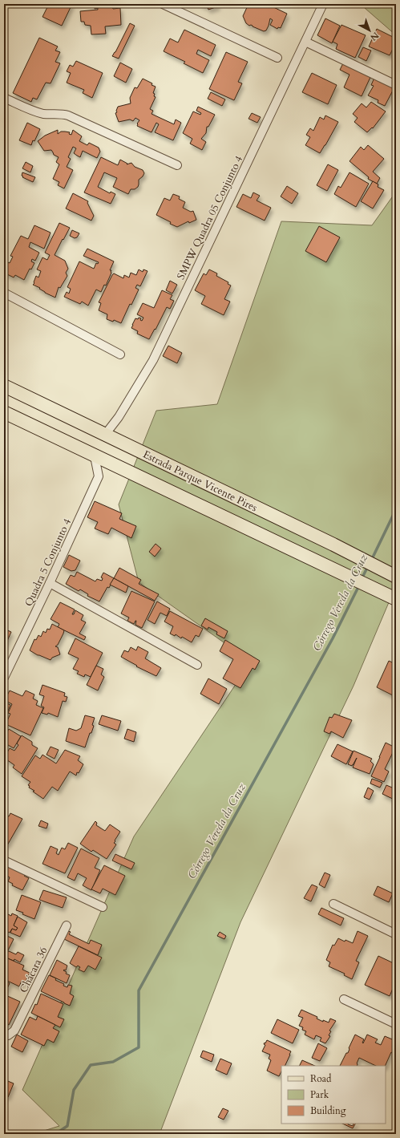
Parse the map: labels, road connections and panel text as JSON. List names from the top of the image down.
{
  "streets": {
    "main road": ["Estrada Parque Vicente Pires"],
    "street": ["SMPW Quadra 05 Conjunto 4", "Quadra 5 Conjunto 4", "Chácara 36"]
  },
  "crossings": [
    ["SMPW Quadra 05 Conjunto 4", "Estrada Parque Vicente Pires"],
    ["Estrada Parque Vicente Pires", "Quadra 5 Conjunto 4"]
  ],
  "water": ["Córrego Vereda da Cruz"],
  "legend": ["Road", "Park", "Building"],
  "north": "bottom right"
}
